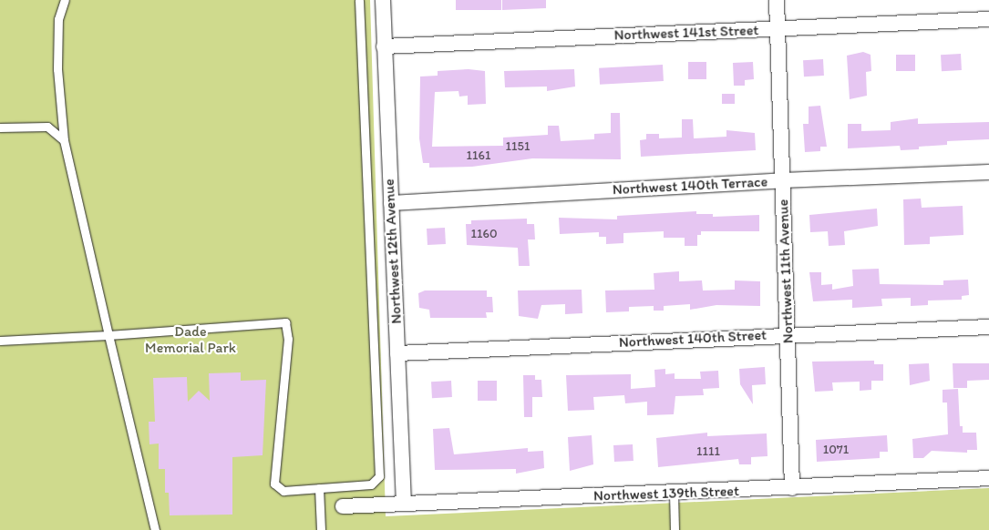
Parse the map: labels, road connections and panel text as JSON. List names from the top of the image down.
{
  "streets": {
    "street": [
      "Northwest 141st Street",
      "Northwest 140th Terrace",
      "Northwest 12th Avenue",
      "Northwest 11th Avenue",
      "Northwest 140th Street",
      "Northwest 139th Street"
    ]
  },
  "crossings": [
    ["Northwest 141st Street", "Northwest 12th Avenue"],
    ["Northwest 141st Street", "Northwest 11th Avenue"],
    ["Northwest 140th Terrace", "Northwest 12th Avenue"],
    ["Northwest 140th Terrace", "Northwest 11th Avenue"],
    ["Northwest 12th Avenue", "Northwest 140th Street"],
    ["Northwest 12th Avenue", "Northwest 139th Street"],
    ["Northwest 11th Avenue", "Northwest 140th Street"],
    ["Northwest 11th Avenue", "Northwest 139th Street"]
  ],
  "parks": ["Dade Memorial Park"],
  "house_numbers": [
    "1151",
    "1161",
    "1160",
    "1071",
    "1111"
  ]
}
